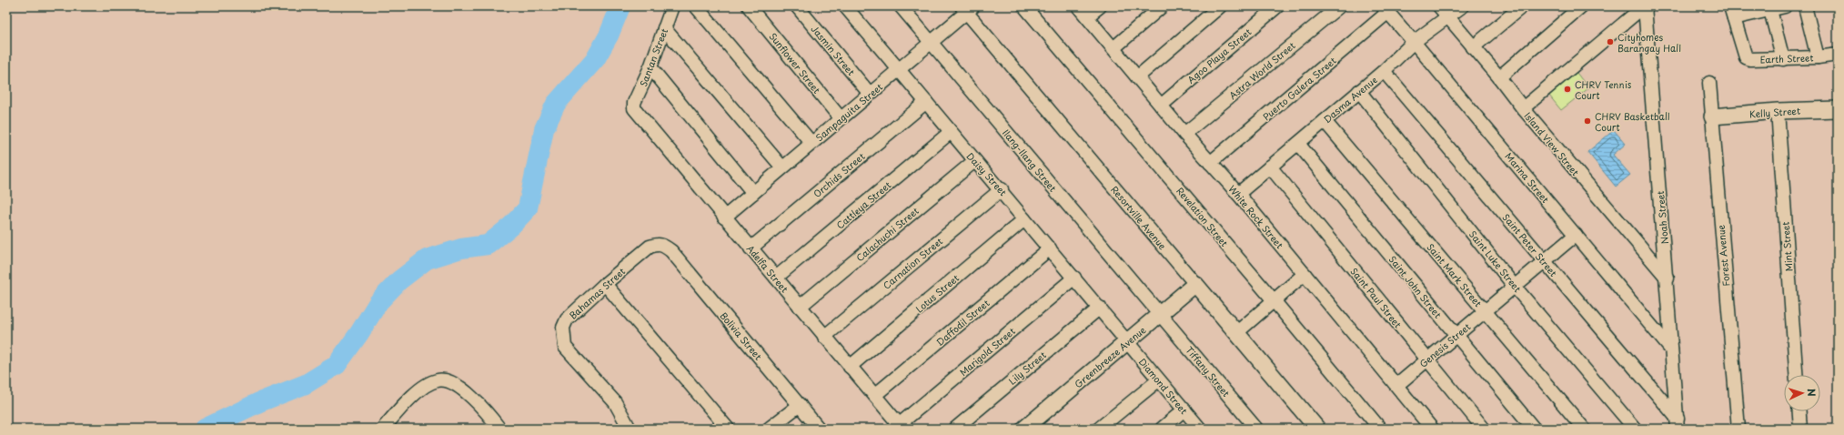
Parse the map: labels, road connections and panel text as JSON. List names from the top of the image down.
{
  "streets": {
    "street": [
      "Jasmin Street",
      "Agoo Playa Street",
      "Santan Street",
      "Earth Street",
      "Sunflower Street",
      "Astra World Street",
      "Puerto Galera Street",
      "Dasma Avenue",
      "Sampaguita Street",
      "Kelly Street",
      "Island View Street",
      "Ilang-Ilang Street",
      "Daisy Street",
      "Orchids Street",
      "Marina Street",
      "Cattleya Street",
      "Revelation Street",
      "White Rock Street",
      "Resortville Avenue",
      "Noah Street",
      "Calachuchi Street",
      "Saint Peter Street",
      "Mint Street",
      "Forest Avenue",
      "Saint Luke Street",
      "Carnation Street",
      "Adelfa Street",
      "Saint Mark Street",
      "Saint John Street",
      "Bahamas Street",
      "Lotus Street",
      "Saint Paul Street",
      "Daffodil Street",
      "Bolivia Street",
      "Genesis Street",
      "Marigold Street",
      "Greenbreeze Avenue",
      "Lily Street",
      "Tiffany Street",
      "Diamond Street"
    ]
  },
  "crossings": [
    ["Jasmin Street", "Sampaguita Street"],
    ["Agoo Playa Street", "White Rock Street"],
    ["Santan Street", "Adelfa Street"],
    ["Sunflower Street", "Sampaguita Street"],
    ["Astra World Street", "White Rock Street"],
    ["Puerto Galera Street", "Marina Street"],
    ["Puerto Galera Street", "White Rock Street"],
    ["Dasma Avenue", "Island View Street"],
    ["Dasma Avenue", "Marina Street"],
    ["Dasma Avenue", "White Rock Street"],
    ["Dasma Avenue", "Saint Peter Street"],
    ["Dasma Avenue", "Saint Luke Street"],
    ["Dasma Avenue", "Saint Mark Street"],
    ["Dasma Avenue", "Saint John Street"],
    ["Dasma Avenue", "Saint Paul Street"],
    ["Sampaguita Street", "Ilang-Ilang Street"],
    ["Sampaguita Street", "Daisy Street"],
    ["Sampaguita Street", "Resortville Avenue"],
    ["Sampaguita Street", "Adelfa Street"],
    ["Kelly Street", "Mint Street"],
    ["Kelly Street", "Forest Avenue"],
    ["Island View Street", "Noah Street"],
    ["Ilang-Ilang Street", "Greenbreeze Avenue"],
    ["Ilang-Ilang Street", "Tiffany Street"],
    ["Daisy Street", "Orchids Street"],
    ["Daisy Street", "Cattleya Street"],
    ["Daisy Street", "Calachuchi Street"],
    ["Daisy Street", "Carnation Street"],
    ["Daisy Street", "Lotus Street"],
    ["Daisy Street", "Daffodil Street"],
    ["Daisy Street", "Marigold Street"],
    ["Daisy Street", "Greenbreeze Avenue"],
    ["Daisy Street", "Lily Street"],
    ["Daisy Street", "Diamond Street"],
    ["Orchids Street", "Adelfa Street"],
    ["Marina Street", "Noah Street"],
    ["Marina Street", "Genesis Street"],
    ["Cattleya Street", "Adelfa Street"],
    ["White Rock Street", "Genesis Street"],
    ["Resortville Avenue", "Greenbreeze Avenue"],
    ["Noah Street", "Saint Peter Street"],
    ["Calachuchi Street", "Adelfa Street"],
    ["Saint Peter Street", "Genesis Street"],
    ["Saint Luke Street", "Genesis Street"],
    ["Carnation Street", "Adelfa Street"],
    ["Adelfa Street", "Lotus Street"],
    ["Adelfa Street", "Daffodil Street"],
    ["Adelfa Street", "Marigold Street"],
    ["Saint Mark Street", "Genesis Street"],
    ["Saint John Street", "Genesis Street"],
    ["Bahamas Street", "Bolivia Street"],
    ["Saint Paul Street", "Genesis Street"],
    ["Greenbreeze Avenue", "Tiffany Street"],
    ["Greenbreeze Avenue", "Diamond Street"]
  ],
  "places": ["Cityhomes Barangay Hall", "CHRV Tennis Court", "CHRV Basketball Court"],
  "north": "right"
}
